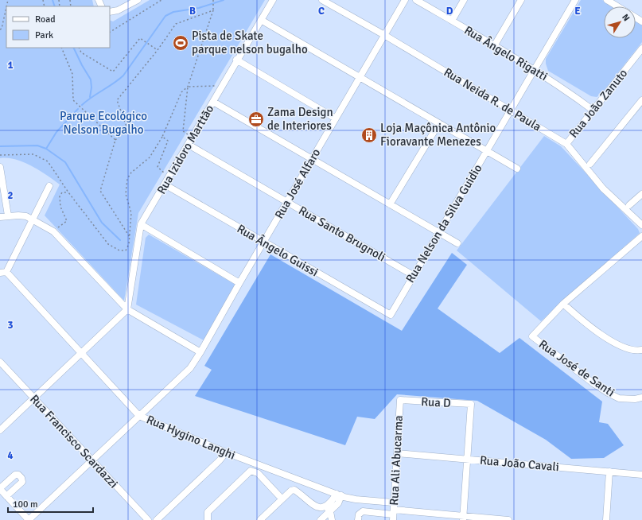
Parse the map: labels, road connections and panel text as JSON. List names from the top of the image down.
{
  "streets": {
    "street": [
      "Rua Ângelo Rigatti",
      "Rua Neida R. de Paula",
      "Rua João Zanuto",
      "Rua Izidoro Marttão",
      "Rua José Alfaro",
      "Rua Nelson da Silva Guidio",
      "Rua Santo Brugnoli",
      "Rua Ângelo Guissi",
      "Rua José de Santi",
      "Rua D",
      "Rua Hygino Langhi",
      "Rua Francisco Scardazzi",
      "Rua Ali Abucarma",
      "Rua João Cavali"
    ]
  },
  "crossings": [
    ["Rua Ângelo Rigatti", "Rua João Zanuto"],
    ["Rua Ângelo Rigatti", "Rua Nelson da Silva Guidio"],
    ["Rua Neida R. de Paula", "Rua João Zanuto"],
    ["Rua Neida R. de Paula", "Rua José Alfaro"],
    ["Rua Neida R. de Paula", "Rua Nelson da Silva Guidio"],
    ["Rua Izidoro Marttão", "Rua Santo Brugnoli"],
    ["Rua Izidoro Marttão", "Rua Ângelo Guissi"],
    ["Rua José Alfaro", "Rua Santo Brugnoli"],
    ["Rua José Alfaro", "Rua Ângelo Guissi"],
    ["Rua José Alfaro", "Rua Hygino Langhi"],
    ["Rua José Alfaro", "Rua Francisco Scardazzi"],
    ["Rua Nelson da Silva Guidio", "Rua Santo Brugnoli"],
    ["Rua Nelson da Silva Guidio", "Rua Ângelo Guissi"],
    ["Rua D", "Rua Ali Abucarma"],
    ["Rua D", "Rua João Cavali"],
    ["Rua Hygino Langhi", "Rua Ali Abucarma"],
    ["Rua Ali Abucarma", "Rua João Cavali"]
  ],
  "parks": ["Parque Ecológico Nelson Bugalho"],
  "places": {
    "sports": ["Pista de Skate parque nelson bugalho"],
    "office": ["Zama Design de Interiores"],
    "building": ["Loja Maçônica Antônio Fioravante Menezes"]
  },
  "legend": ["Road", "Park"],
  "scale_bar": "100 m",
  "north": "top right",
  "grid": {
    "columns": [
      "B",
      "C",
      "D",
      "E"
    ],
    "rows": [
      "1",
      "2",
      "3",
      "4"
    ]
  }
}
